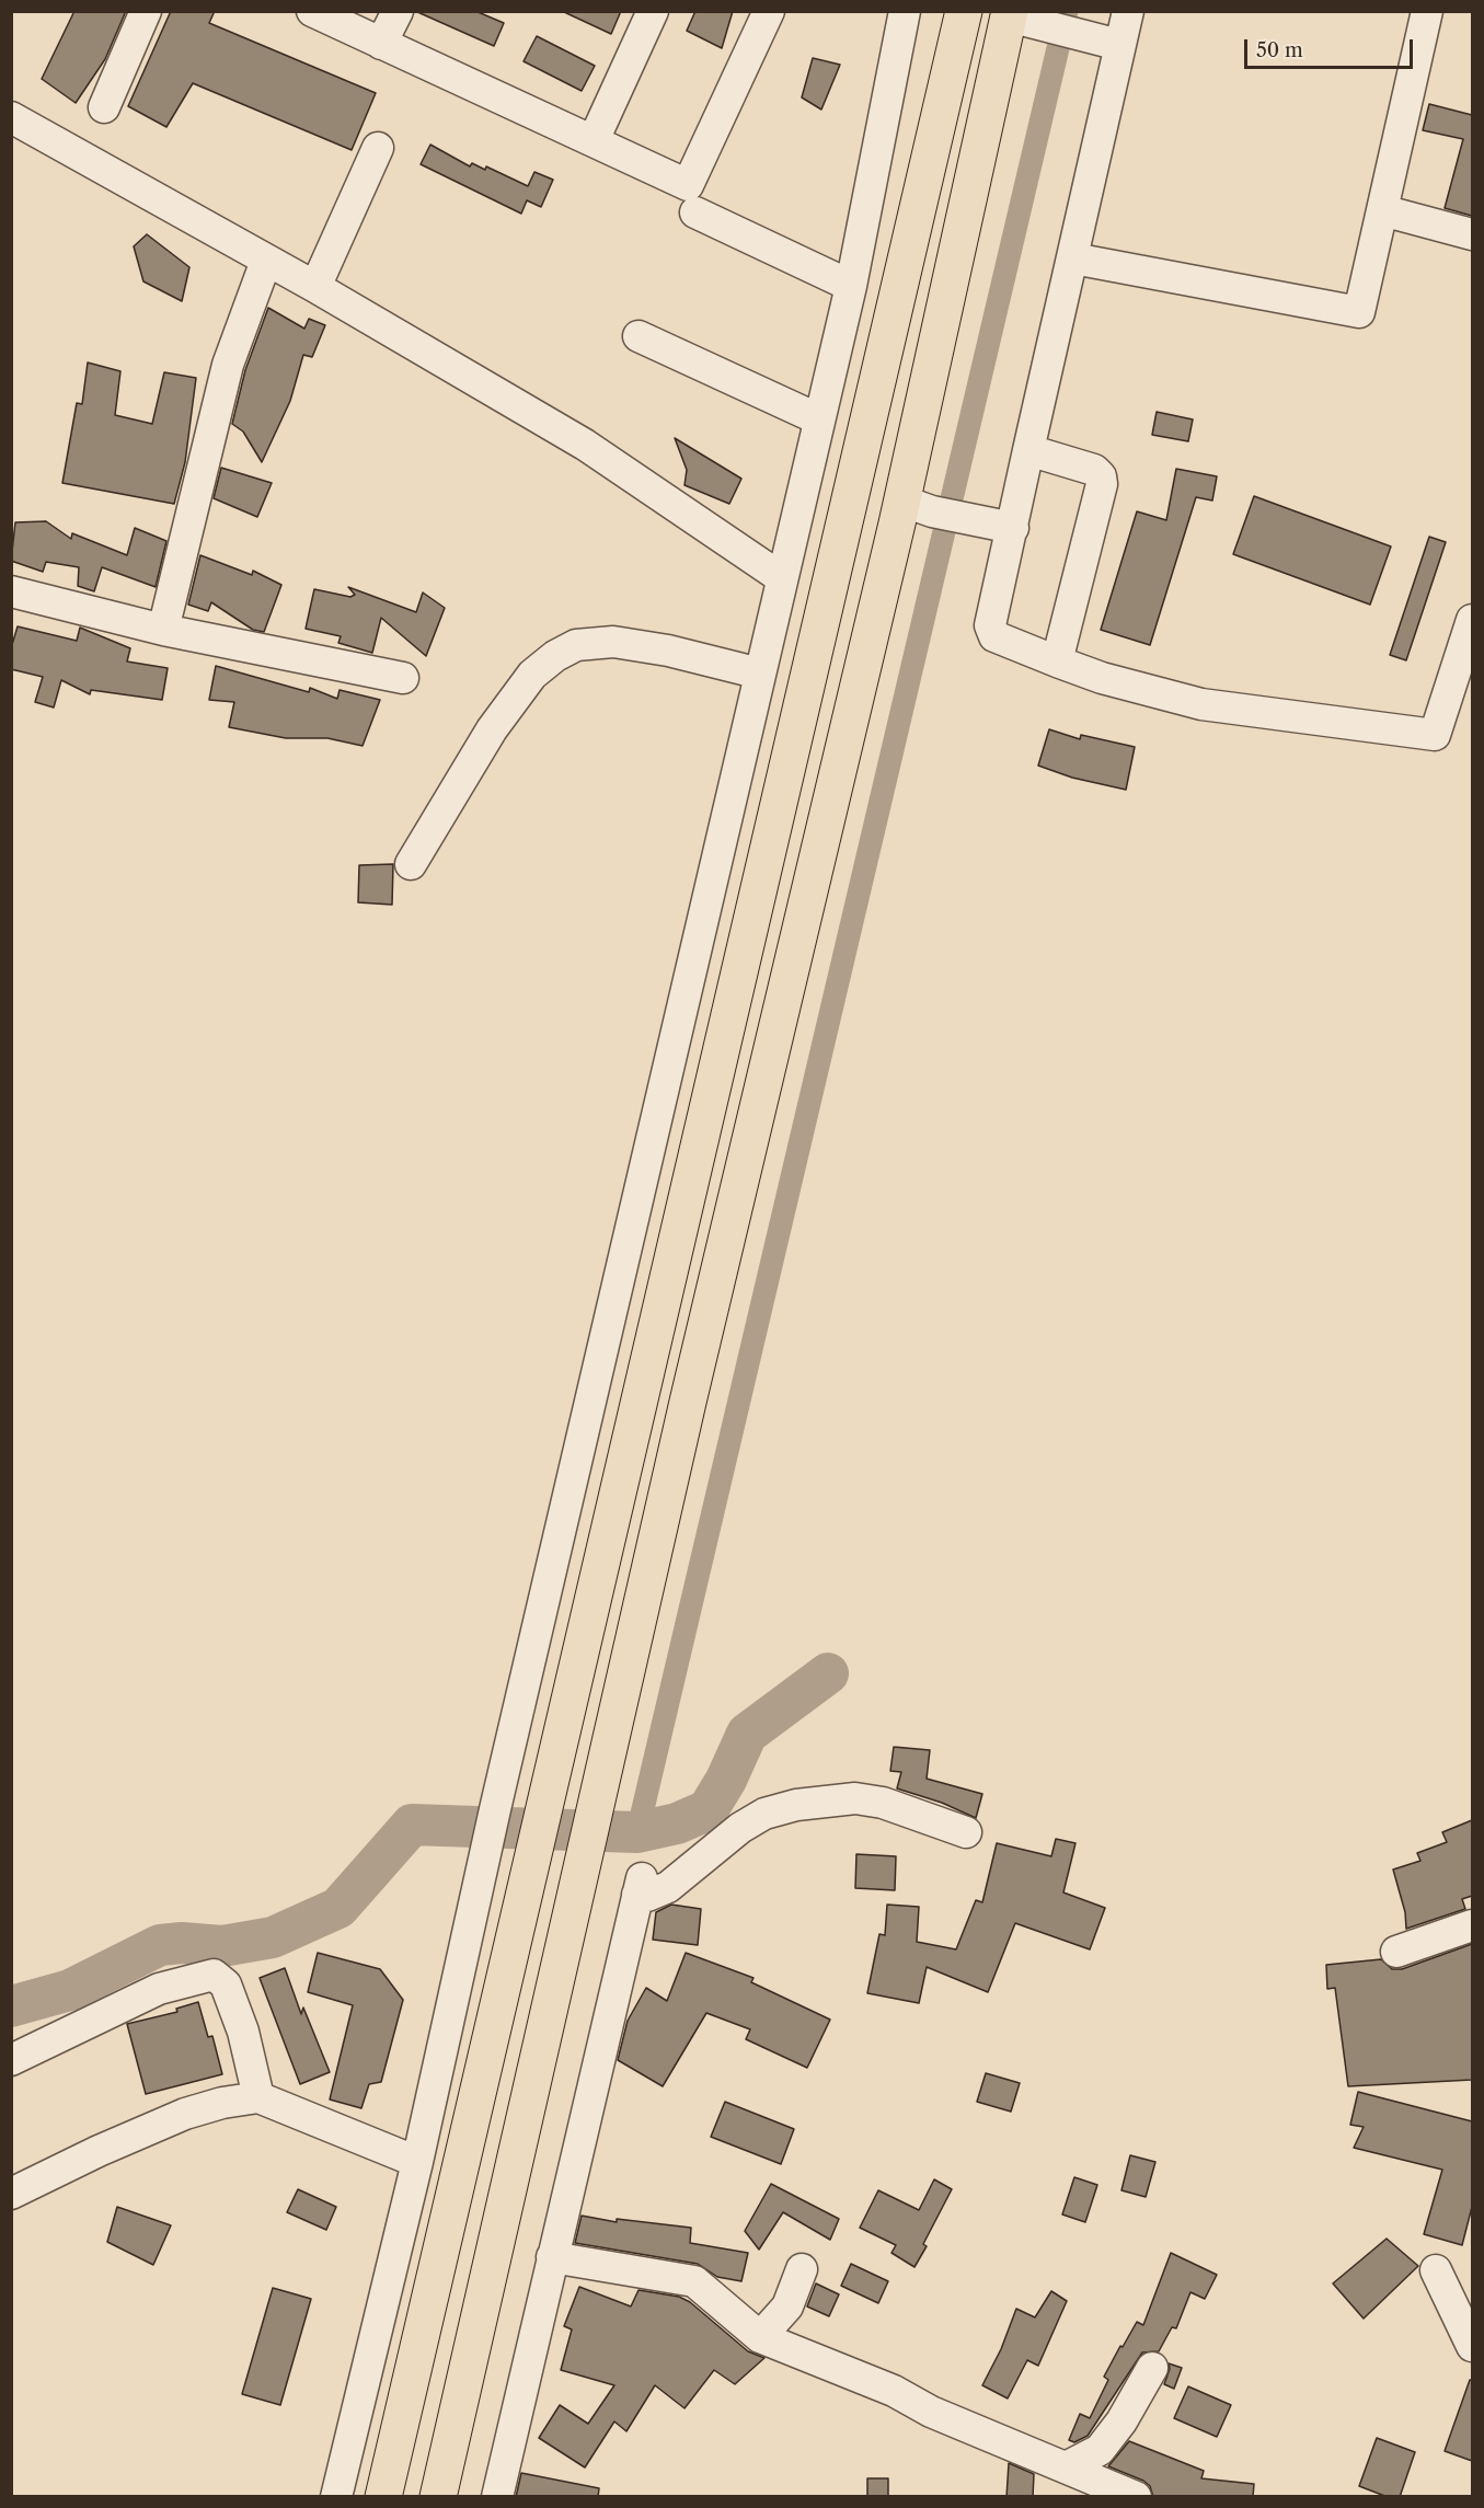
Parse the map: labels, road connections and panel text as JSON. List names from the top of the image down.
{
  "scale_bar": "50 m"
}
